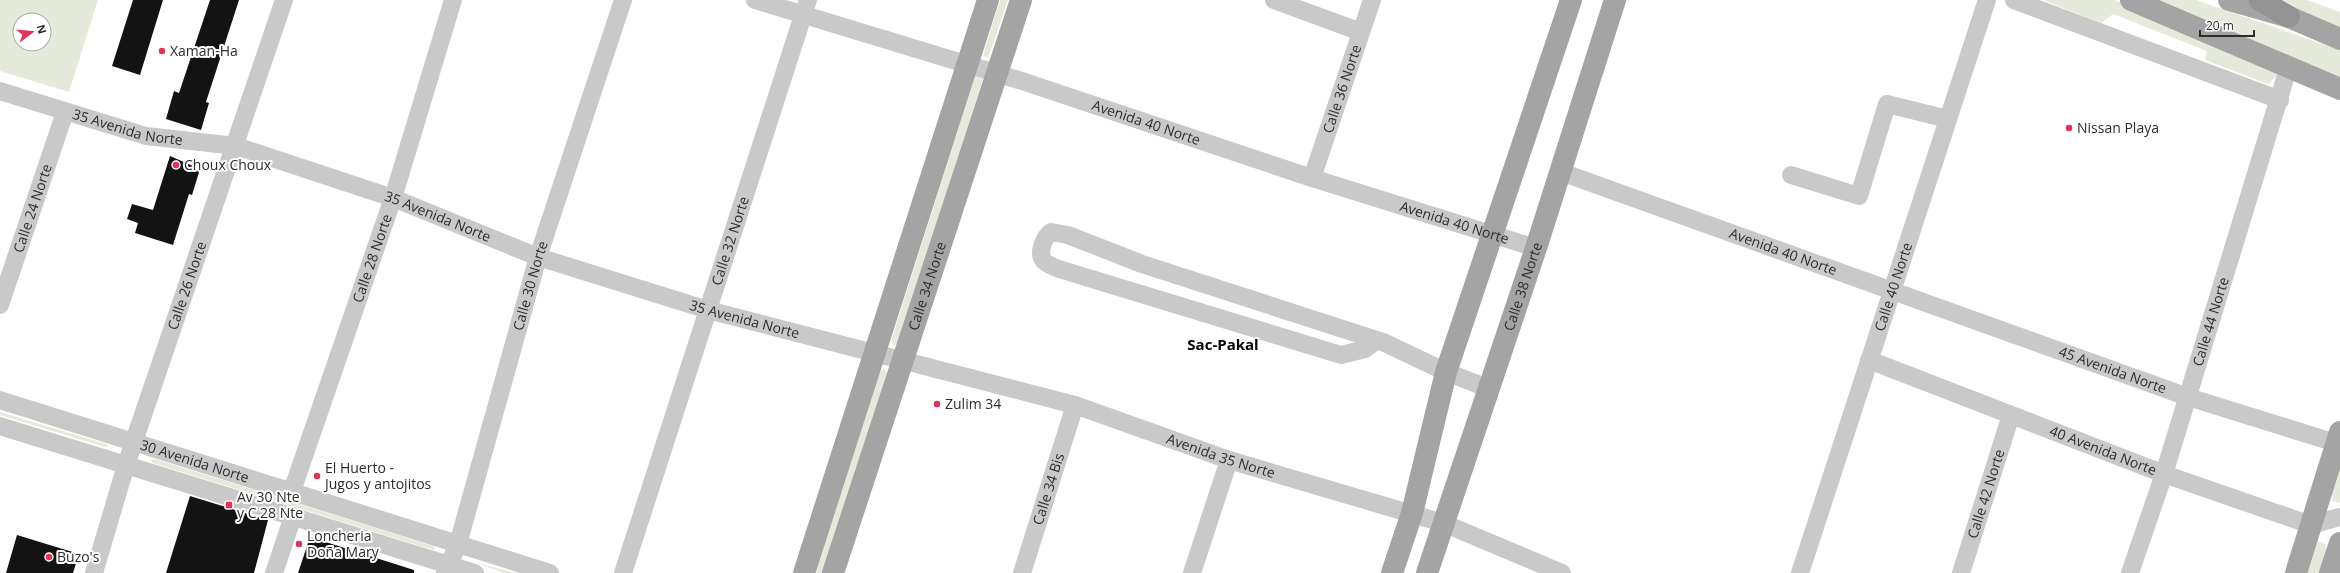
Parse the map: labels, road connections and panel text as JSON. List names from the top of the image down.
{
  "streets": {
    "main road": ["Calle 34 Norte", "Calle 38 Norte"],
    "street": [
      "Calle 36 Norte",
      "Avenida 40 Norte",
      "35 Avenida Norte",
      "Calle 24 Norte",
      "Calle 32 Norte",
      "Calle 28 Norte",
      "Calle 26 Norte",
      "Calle 30 Norte",
      "Calle 40 Norte",
      "Calle 44 Norte",
      "45 Avenida Norte",
      "40 Avenida Norte",
      "Avenida 35 Norte",
      "30 Avenida Norte",
      "Calle 34 Bis",
      "Calle 42 Norte"
    ]
  },
  "crossings": [
    ["Calle 36 Norte", "Avenida 40 Norte"],
    ["Avenida 40 Norte", "Calle 32 Norte"],
    ["Avenida 40 Norte", "Calle 40 Norte"],
    ["Avenida 40 Norte", "Calle 34 Norte"],
    ["Avenida 40 Norte", "Calle 38 Norte"],
    ["Avenida 40 Norte", "45 Avenida Norte"],
    ["35 Avenida Norte", "Calle 24 Norte"],
    ["35 Avenida Norte", "Calle 32 Norte"],
    ["35 Avenida Norte", "Calle 28 Norte"],
    ["35 Avenida Norte", "Calle 26 Norte"],
    ["35 Avenida Norte", "Calle 30 Norte"],
    ["35 Avenida Norte", "Calle 34 Norte"],
    ["35 Avenida Norte", "Avenida 35 Norte"],
    ["Calle 28 Norte", "30 Avenida Norte"],
    ["Calle 26 Norte", "30 Avenida Norte"],
    ["Calle 30 Norte", "30 Avenida Norte"],
    ["Calle 40 Norte", "45 Avenida Norte"],
    ["Calle 40 Norte", "40 Avenida Norte"],
    ["Calle 34 Norte", "Avenida 35 Norte"],
    ["Calle 38 Norte", "Avenida 35 Norte"],
    ["Calle 44 Norte", "45 Avenida Norte"],
    ["Calle 44 Norte", "40 Avenida Norte"],
    ["40 Avenida Norte", "Calle 42 Norte"],
    ["Avenida 35 Norte", "Calle 34 Bis"]
  ],
  "districts": ["Sac-Pakal"],
  "places": {
    "other": [
      "Xaman-Ha",
      "Nissan Playa",
      "Choux Choux",
      "Zulim 34",
      "El Huerto - Jugos y antojitos",
      "Loncheria Doña Mary",
      "Buzo's"
    ],
    "transit": ["Av 30 Nte y C 28 Nte"]
  },
  "scale_bar": "20 m",
  "north": "right"
}
